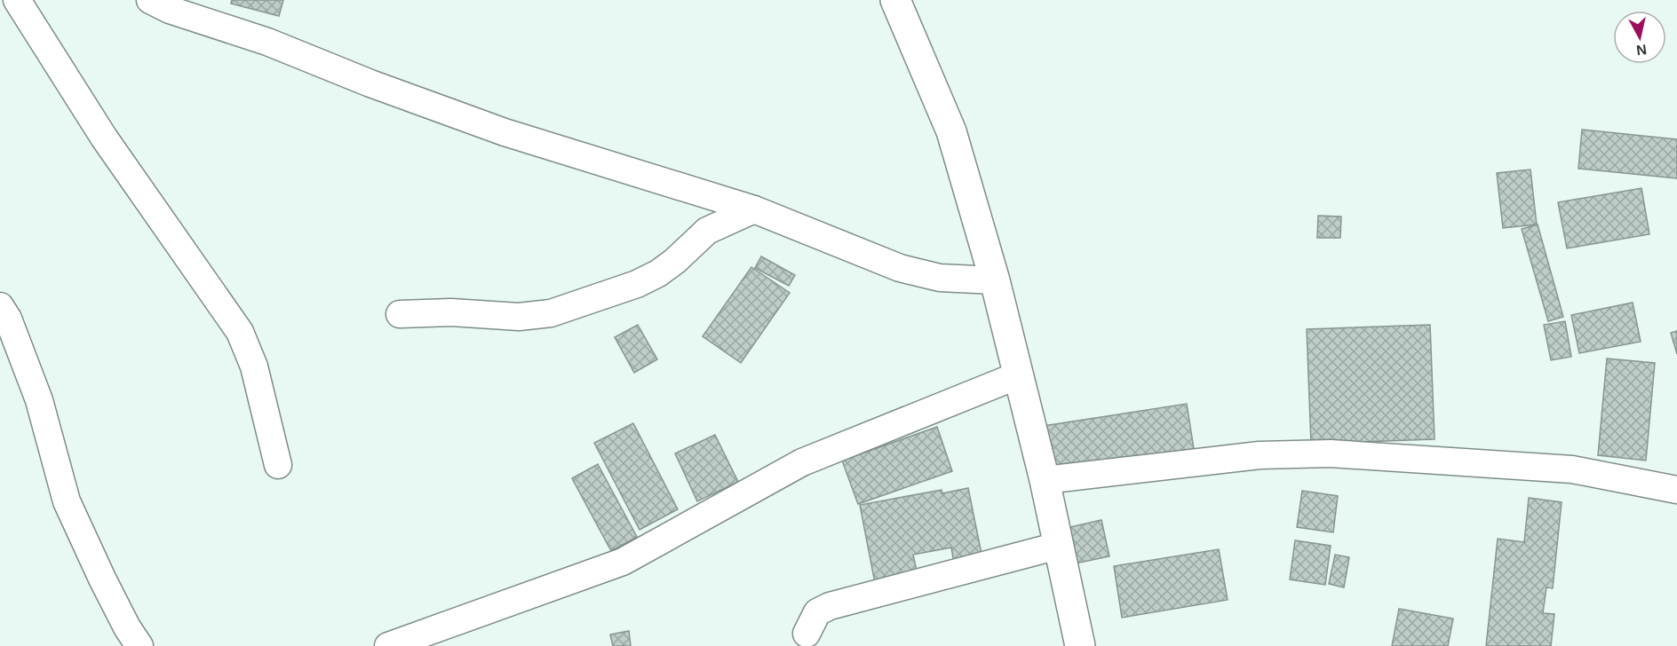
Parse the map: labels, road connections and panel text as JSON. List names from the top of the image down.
{
  "north": "bottom"
}
